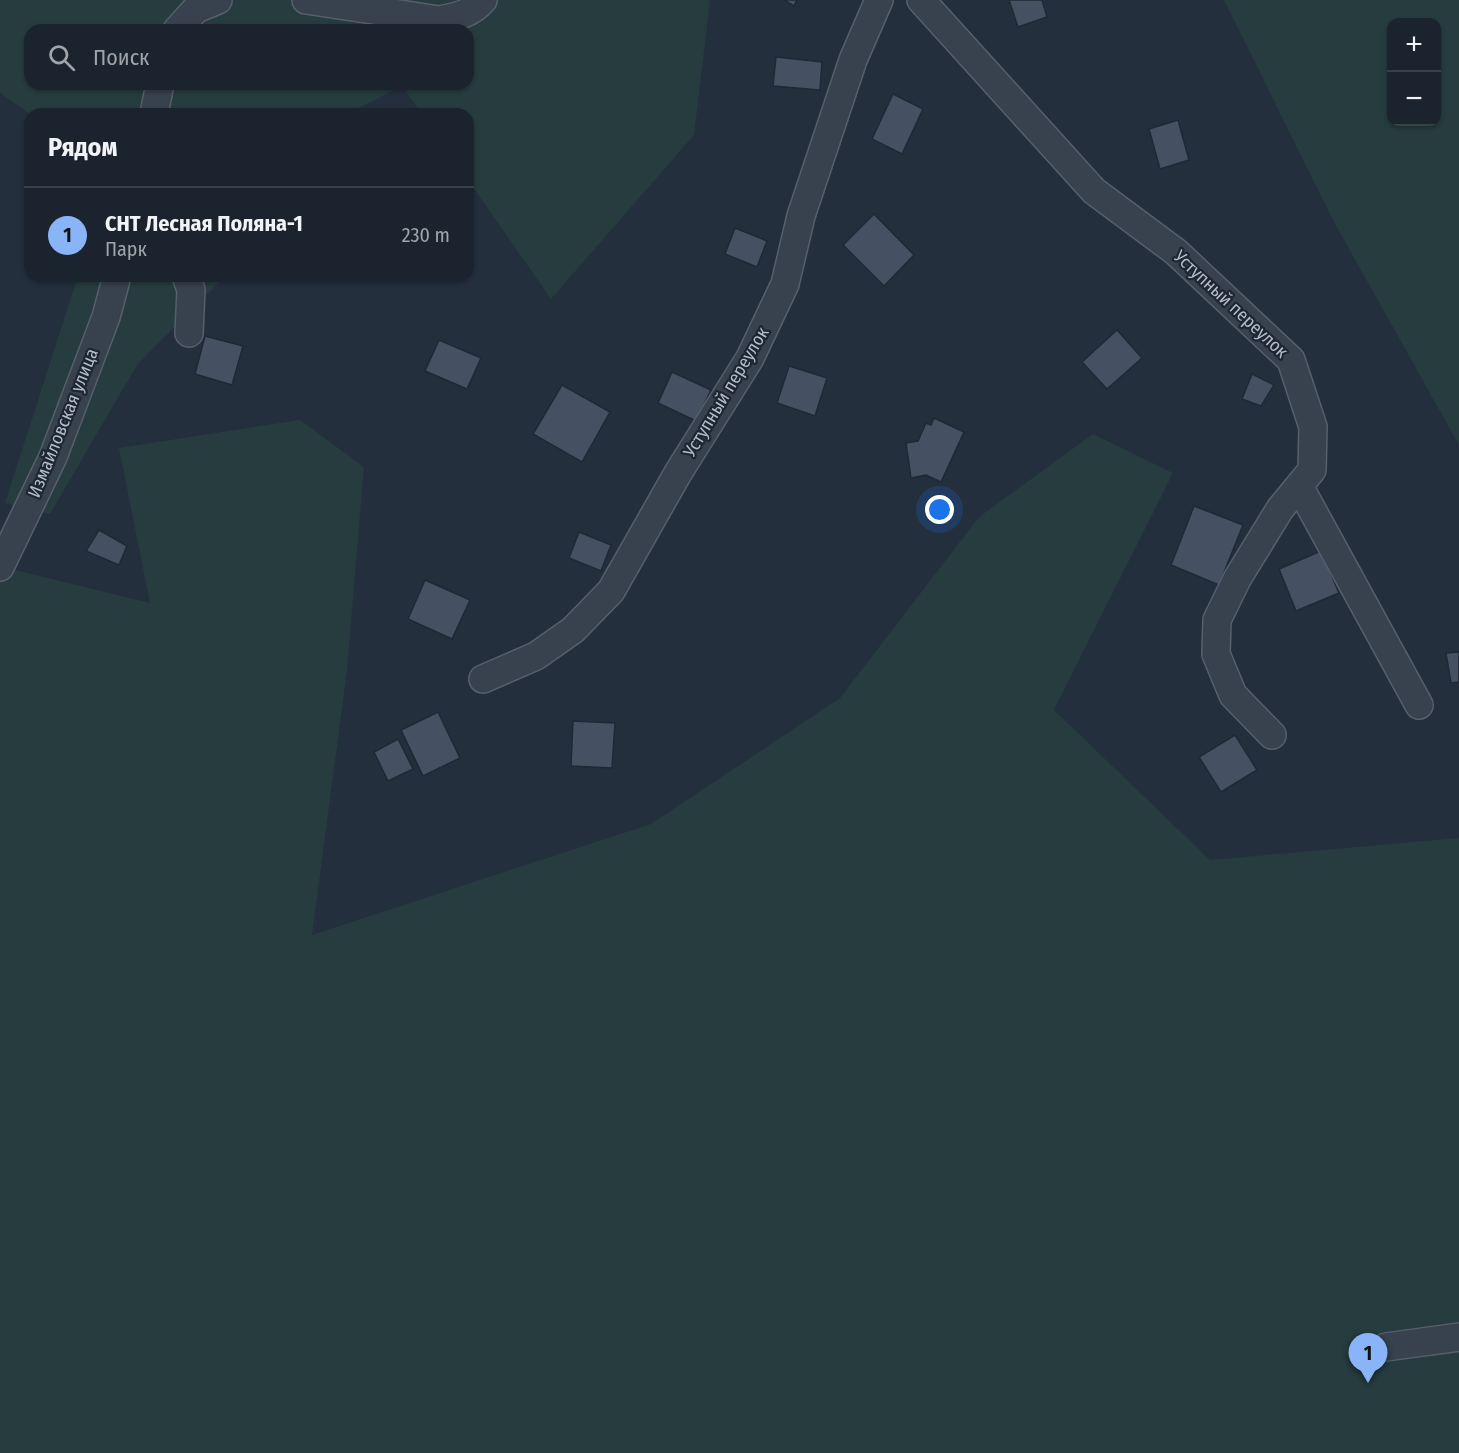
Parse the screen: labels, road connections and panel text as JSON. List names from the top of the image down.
{
  "streets": {
    "street": ["Уступный переулок", "Измайловская улица"]
  },
  "page": {
    "map_buttons": ["+", "−"],
    "search": "Поиск",
    "heading": "Рядом",
    "list": [
      {
        "mark": "1",
        "name": "СНТ Лесная Поляна-1",
        "note": "Парк",
        "value": "230 m"
      }
    ],
    "pins": "1"
  }
}
